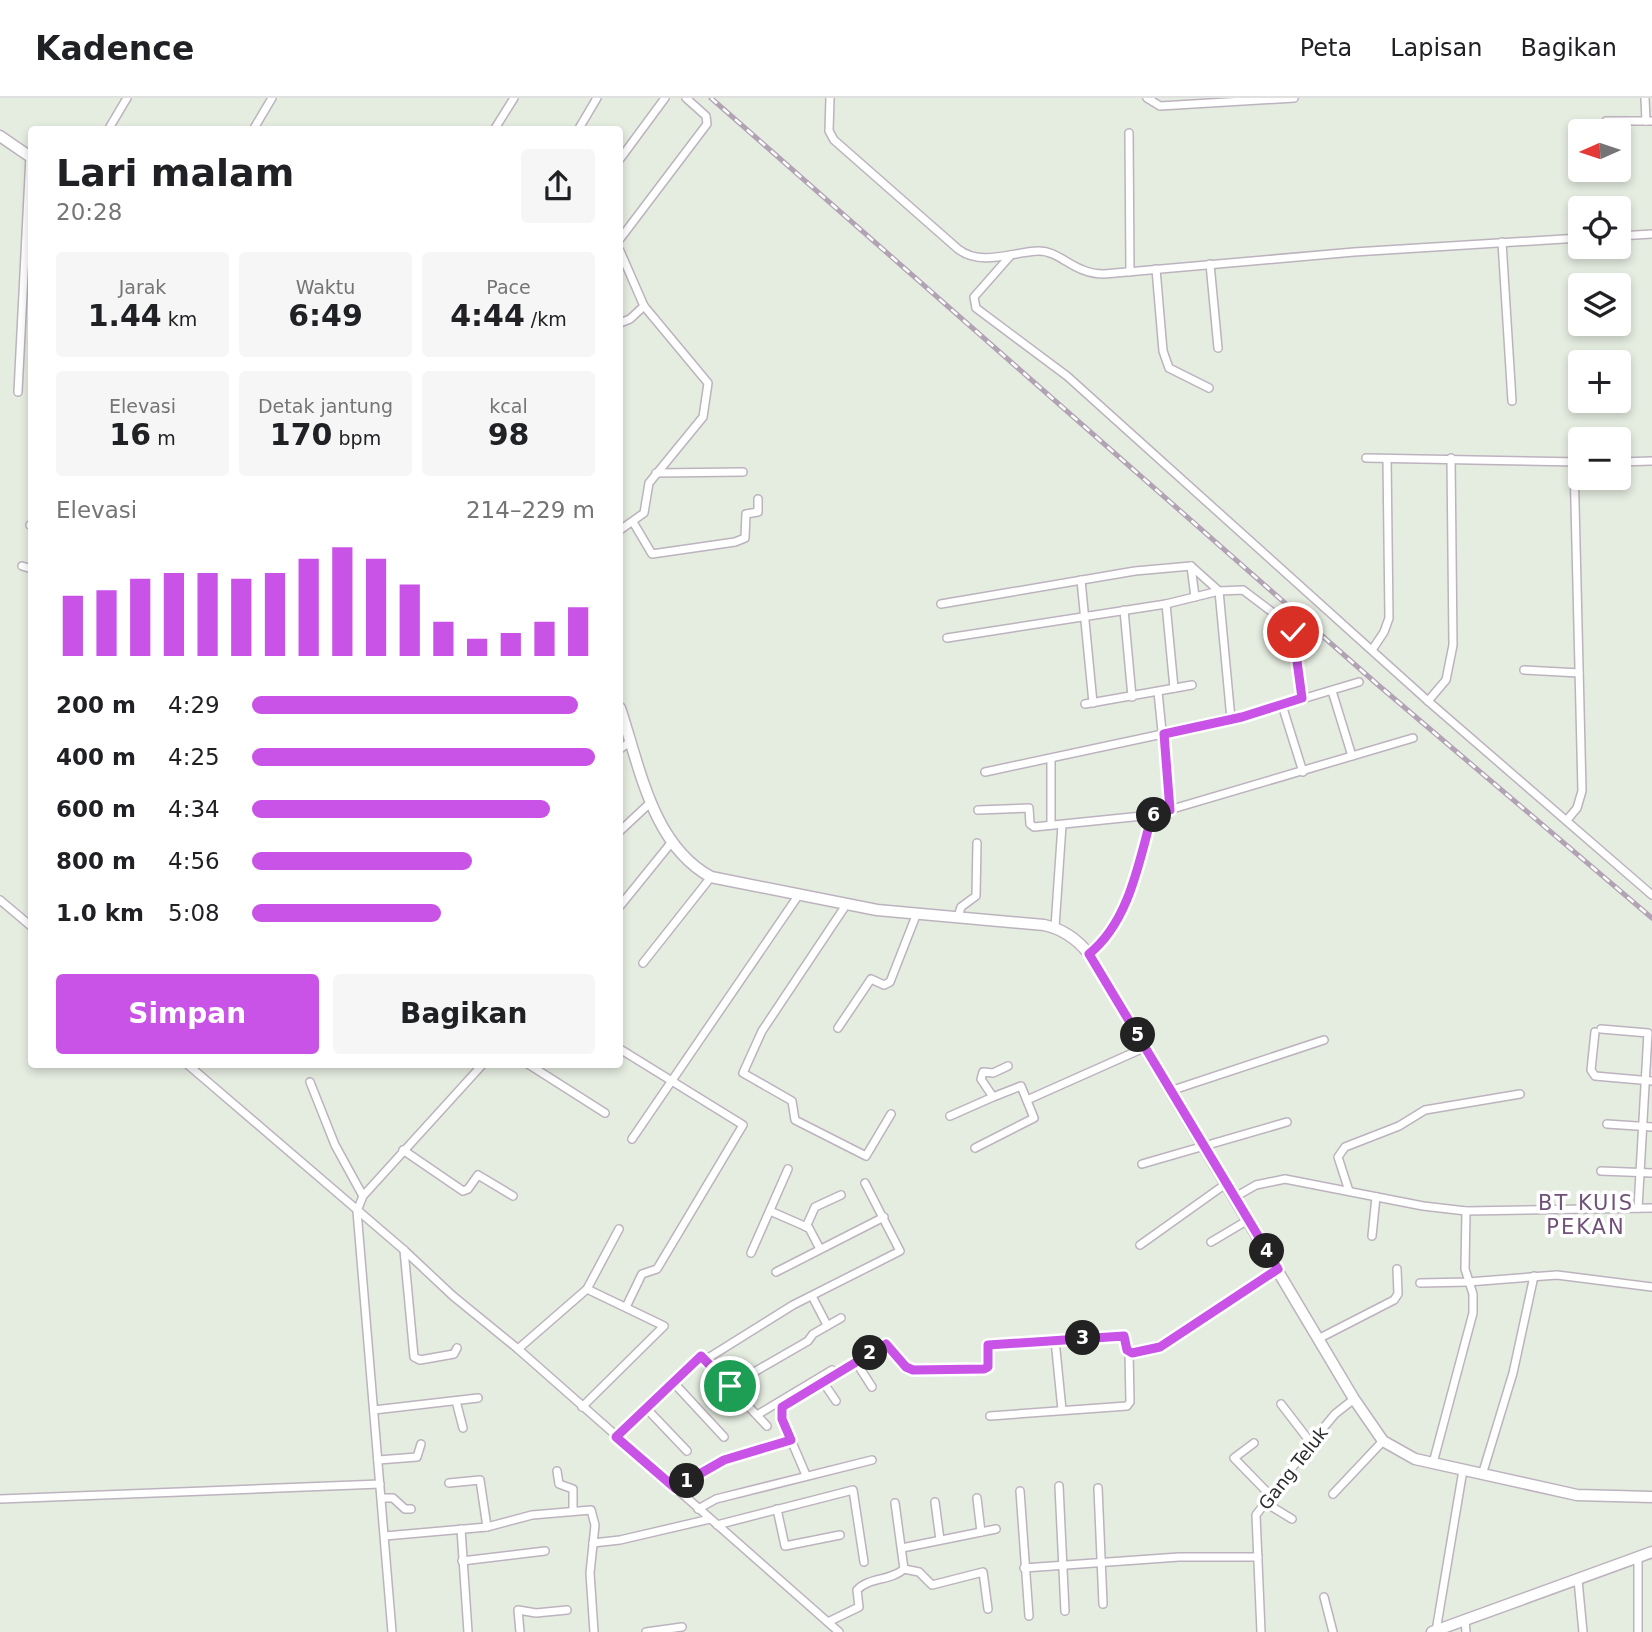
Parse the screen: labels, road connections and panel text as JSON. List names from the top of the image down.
{
  "streets": {
    "street": ["Gang Teluk"]
  },
  "districts": ["BT KUIS PEKAN"],
  "north": "left",
  "page": {
    "header": "Kadence",
    "nav": ["Peta", "Lapisan", "Bagikan"],
    "map_buttons": ["+", "−"],
    "heading": ["Lari malam", "20:28"],
    "stats": [
      ["Jarak", "1.44 km"],
      ["Waktu", "6:49"],
      ["Pace", "4:44 /km"],
      ["Elevasi", "16 m"],
      ["Detak jantung", "170 bpm"],
      ["kcal", "98"]
    ],
    "chart": ["Elevasi", "214–229 m"],
    "list": [
      {
        "name": "200 m",
        "note": "4:29"
      },
      {
        "name": "400 m",
        "note": "4:25"
      },
      {
        "name": "600 m",
        "note": "4:34"
      },
      {
        "name": "800 m",
        "note": "4:56"
      },
      {
        "name": "1.0 km",
        "note": "5:08"
      }
    ],
    "pins": [
      "6",
      "5",
      "4",
      "3",
      "2",
      "1"
    ],
    "buttons": ["Simpan", "Bagikan"]
  }
}
